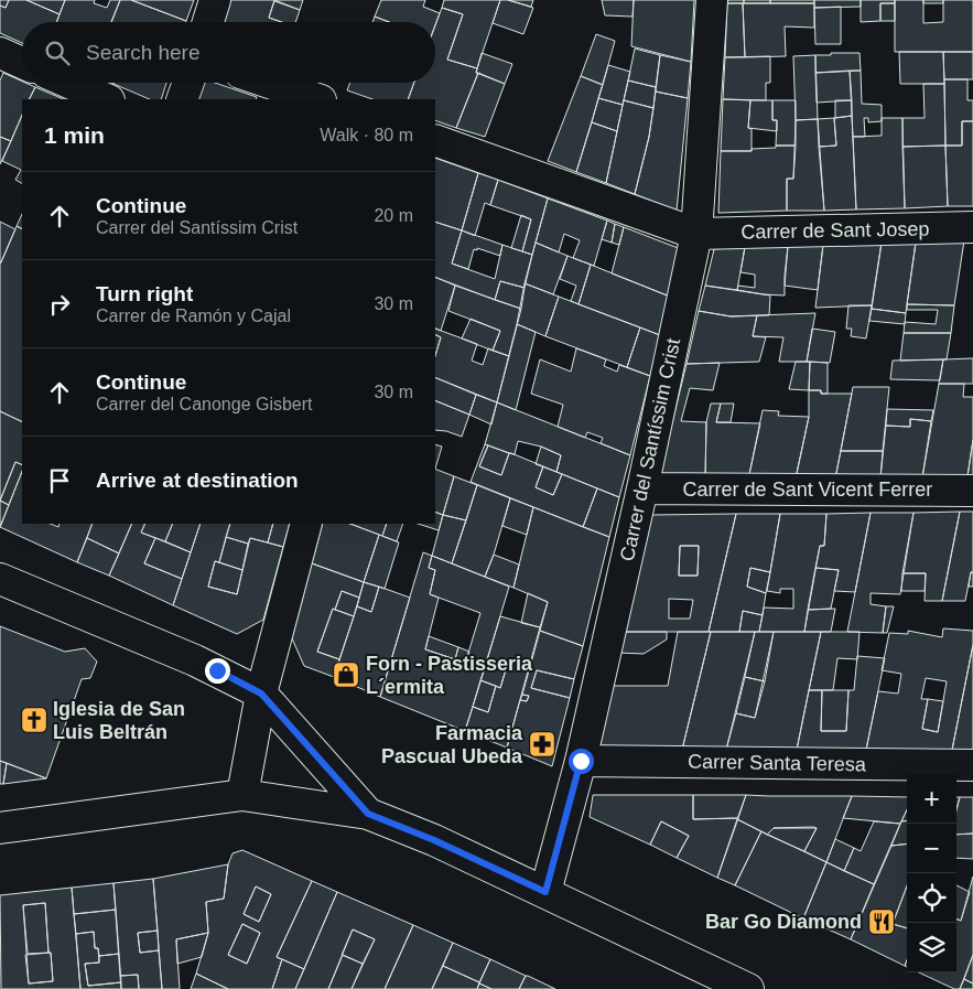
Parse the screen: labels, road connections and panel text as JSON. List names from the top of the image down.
{
  "streets": {
    "street": [
      "Carrer de Sant Josep",
      "Carrer del Santíssim Crist",
      "Carrer de Sant Vicent Ferrer",
      "Carrer Santa Teresa"
    ]
  },
  "crossings": [
    ["Carrer de Sant Josep", "Carrer del Santíssim Crist"],
    ["Carrer del Santíssim Crist", "Carrer de Sant Vicent Ferrer"],
    ["Carrer del Santíssim Crist", "Carrer Santa Teresa"]
  ],
  "places": {
    "shop": ["Forn - Pastisseria L´ermita"],
    "church": ["Iglesia de San Luis Beltrán"],
    "pharmacy": ["Farmacia Pascual Ubeda"],
    "restaurant": ["Bar Go Diamond"]
  },
  "page": {
    "search": "Search here",
    "heading": ["1 min", "Walk · 80 m"],
    "list": [
      ["Continue", "Carrer del Santíssim Crist", "20 m"],
      ["Turn right", "Carrer de Ramón y Cajal", "30 m"],
      ["Continue", "Carrer del Canonge Gisbert", "30 m"],
      "Arrive at destination"
    ],
    "map_buttons": ["+", "−"]
  }
}
